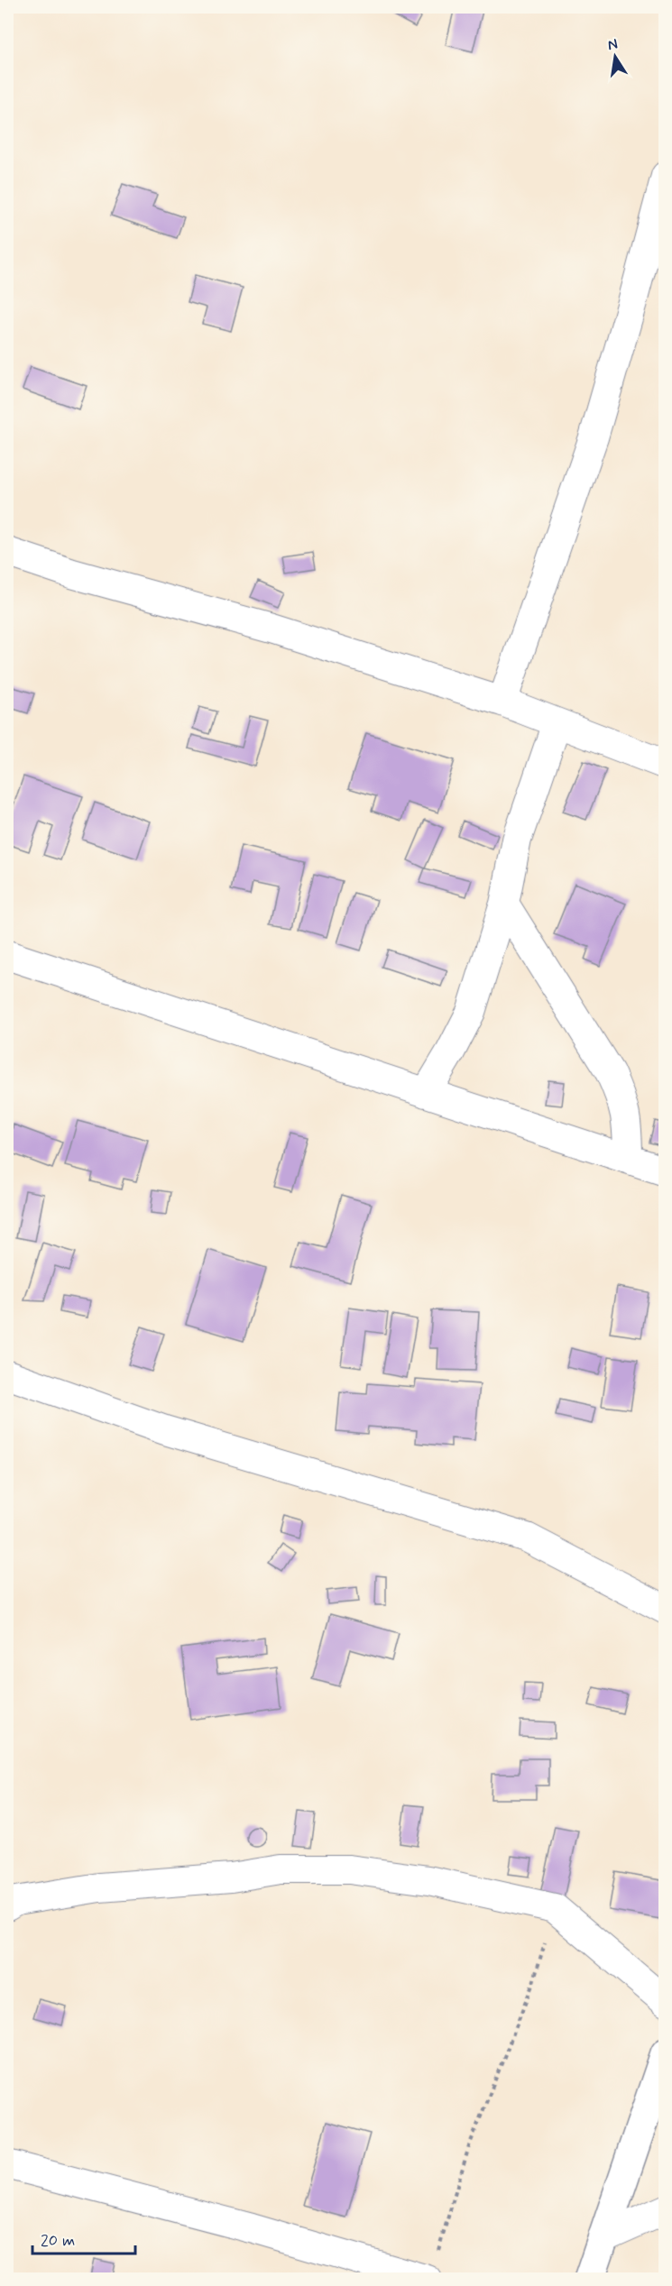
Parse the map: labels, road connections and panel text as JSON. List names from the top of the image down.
{
  "scale_bar": "20 m",
  "north": "top"
}
